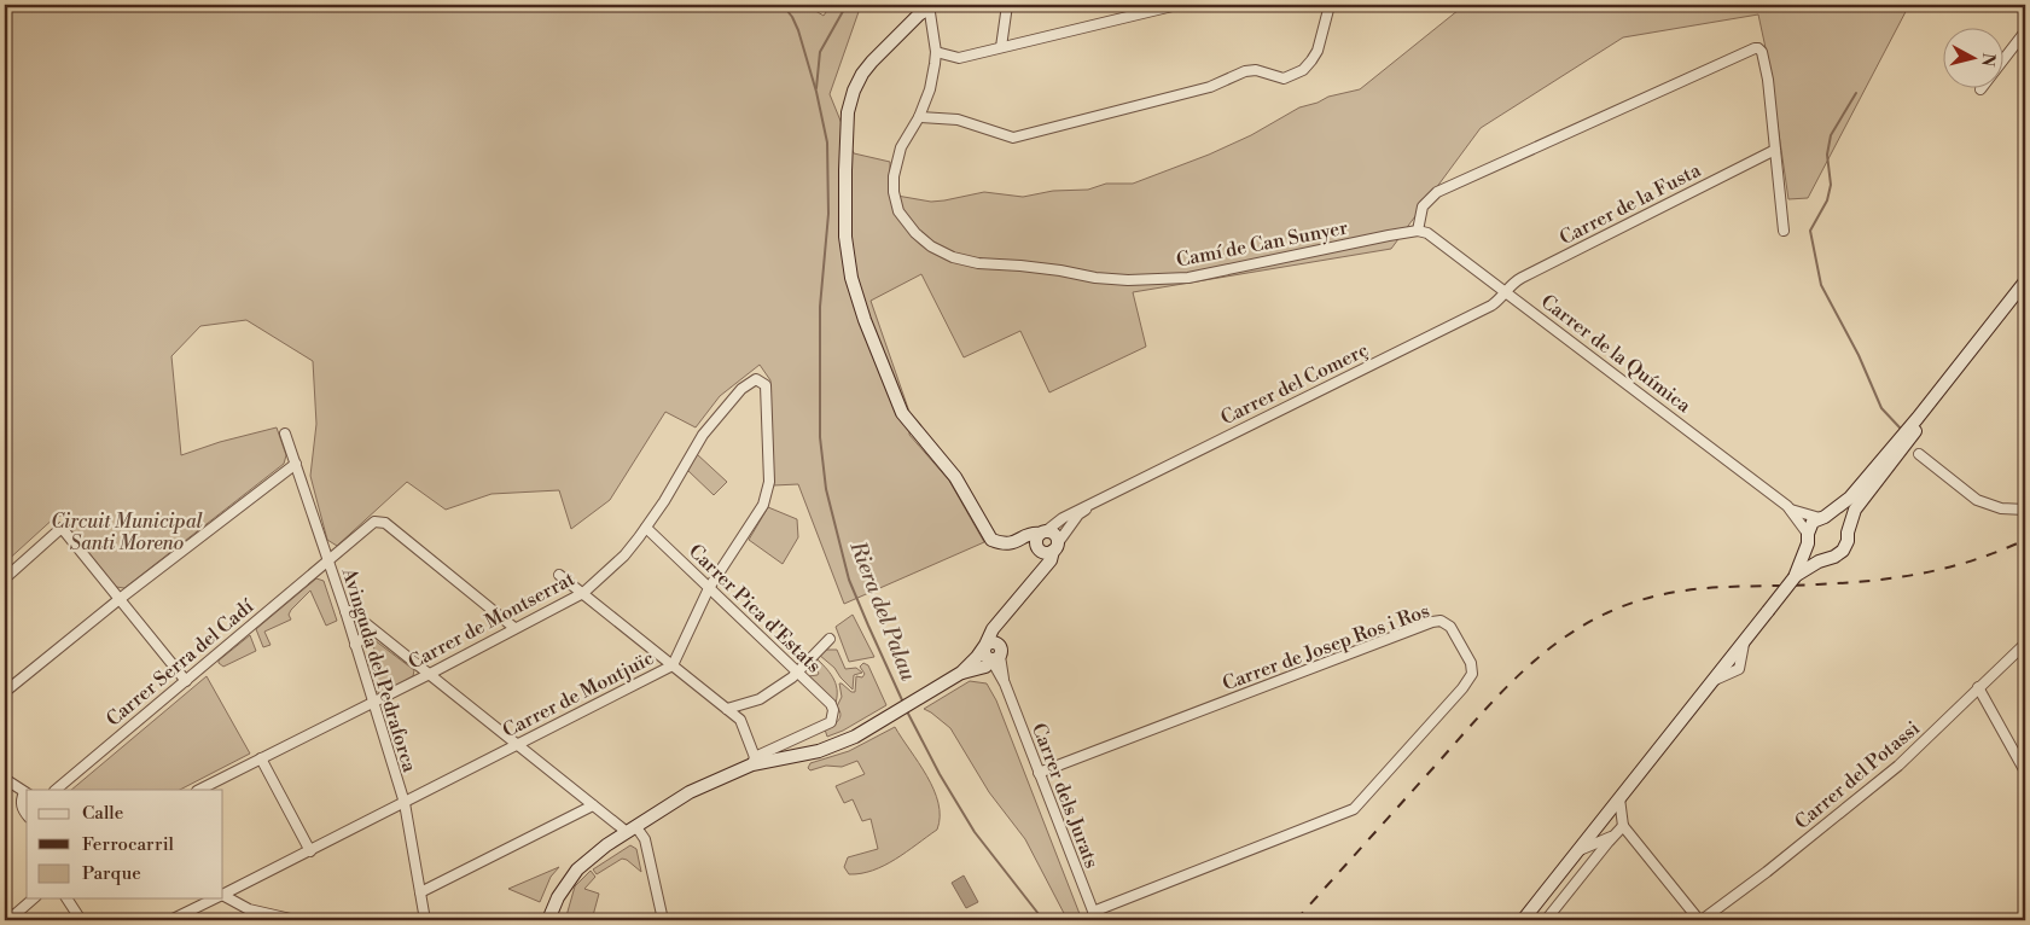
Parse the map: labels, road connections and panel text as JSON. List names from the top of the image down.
{
  "streets": {
    "street": [
      "Carrer de la Fusta",
      "Camí de Can Sunyer",
      "Carrer de la Química",
      "Carrer del Comerç",
      "Carrer Pica d'Estats",
      "Carrer de Montserrat",
      "Carrer de Josep Ros i Ros",
      "Carrer Serra del Cadí",
      "Avinguda del Pedraforca",
      "Carrer de Montjuïc",
      "Carrer del Potassi",
      "Carrer dels Jurats"
    ]
  },
  "crossings": [
    ["Carrer de la Fusta", "Carrer de la Química"],
    ["Carrer de la Fusta", "Carrer del Comerç"],
    ["Camí de Can Sunyer", "Carrer de la Química"],
    ["Carrer de la Química", "Carrer del Comerç"],
    ["Carrer del Comerç", "Carrer dels Jurats"],
    ["Carrer Pica d'Estats", "Carrer de Montserrat"],
    ["Carrer Pica d'Estats", "Carrer de Montjuïc"],
    ["Carrer de Montserrat", "Carrer Serra del Cadí"],
    ["Carrer de Montserrat", "Avinguda del Pedraforca"],
    ["Carrer de Montserrat", "Carrer de Montjuïc"],
    ["Carrer de Josep Ros i Ros", "Carrer dels Jurats"],
    ["Carrer Serra del Cadí", "Avinguda del Pedraforca"],
    ["Avinguda del Pedraforca", "Carrer de Montjuïc"]
  ],
  "water": ["Riera del Palau"],
  "parks": ["Circuit Municipal Santi Moreno"],
  "legend": ["Calle", "Ferrocarril", "Parque"],
  "north": "right"
}
